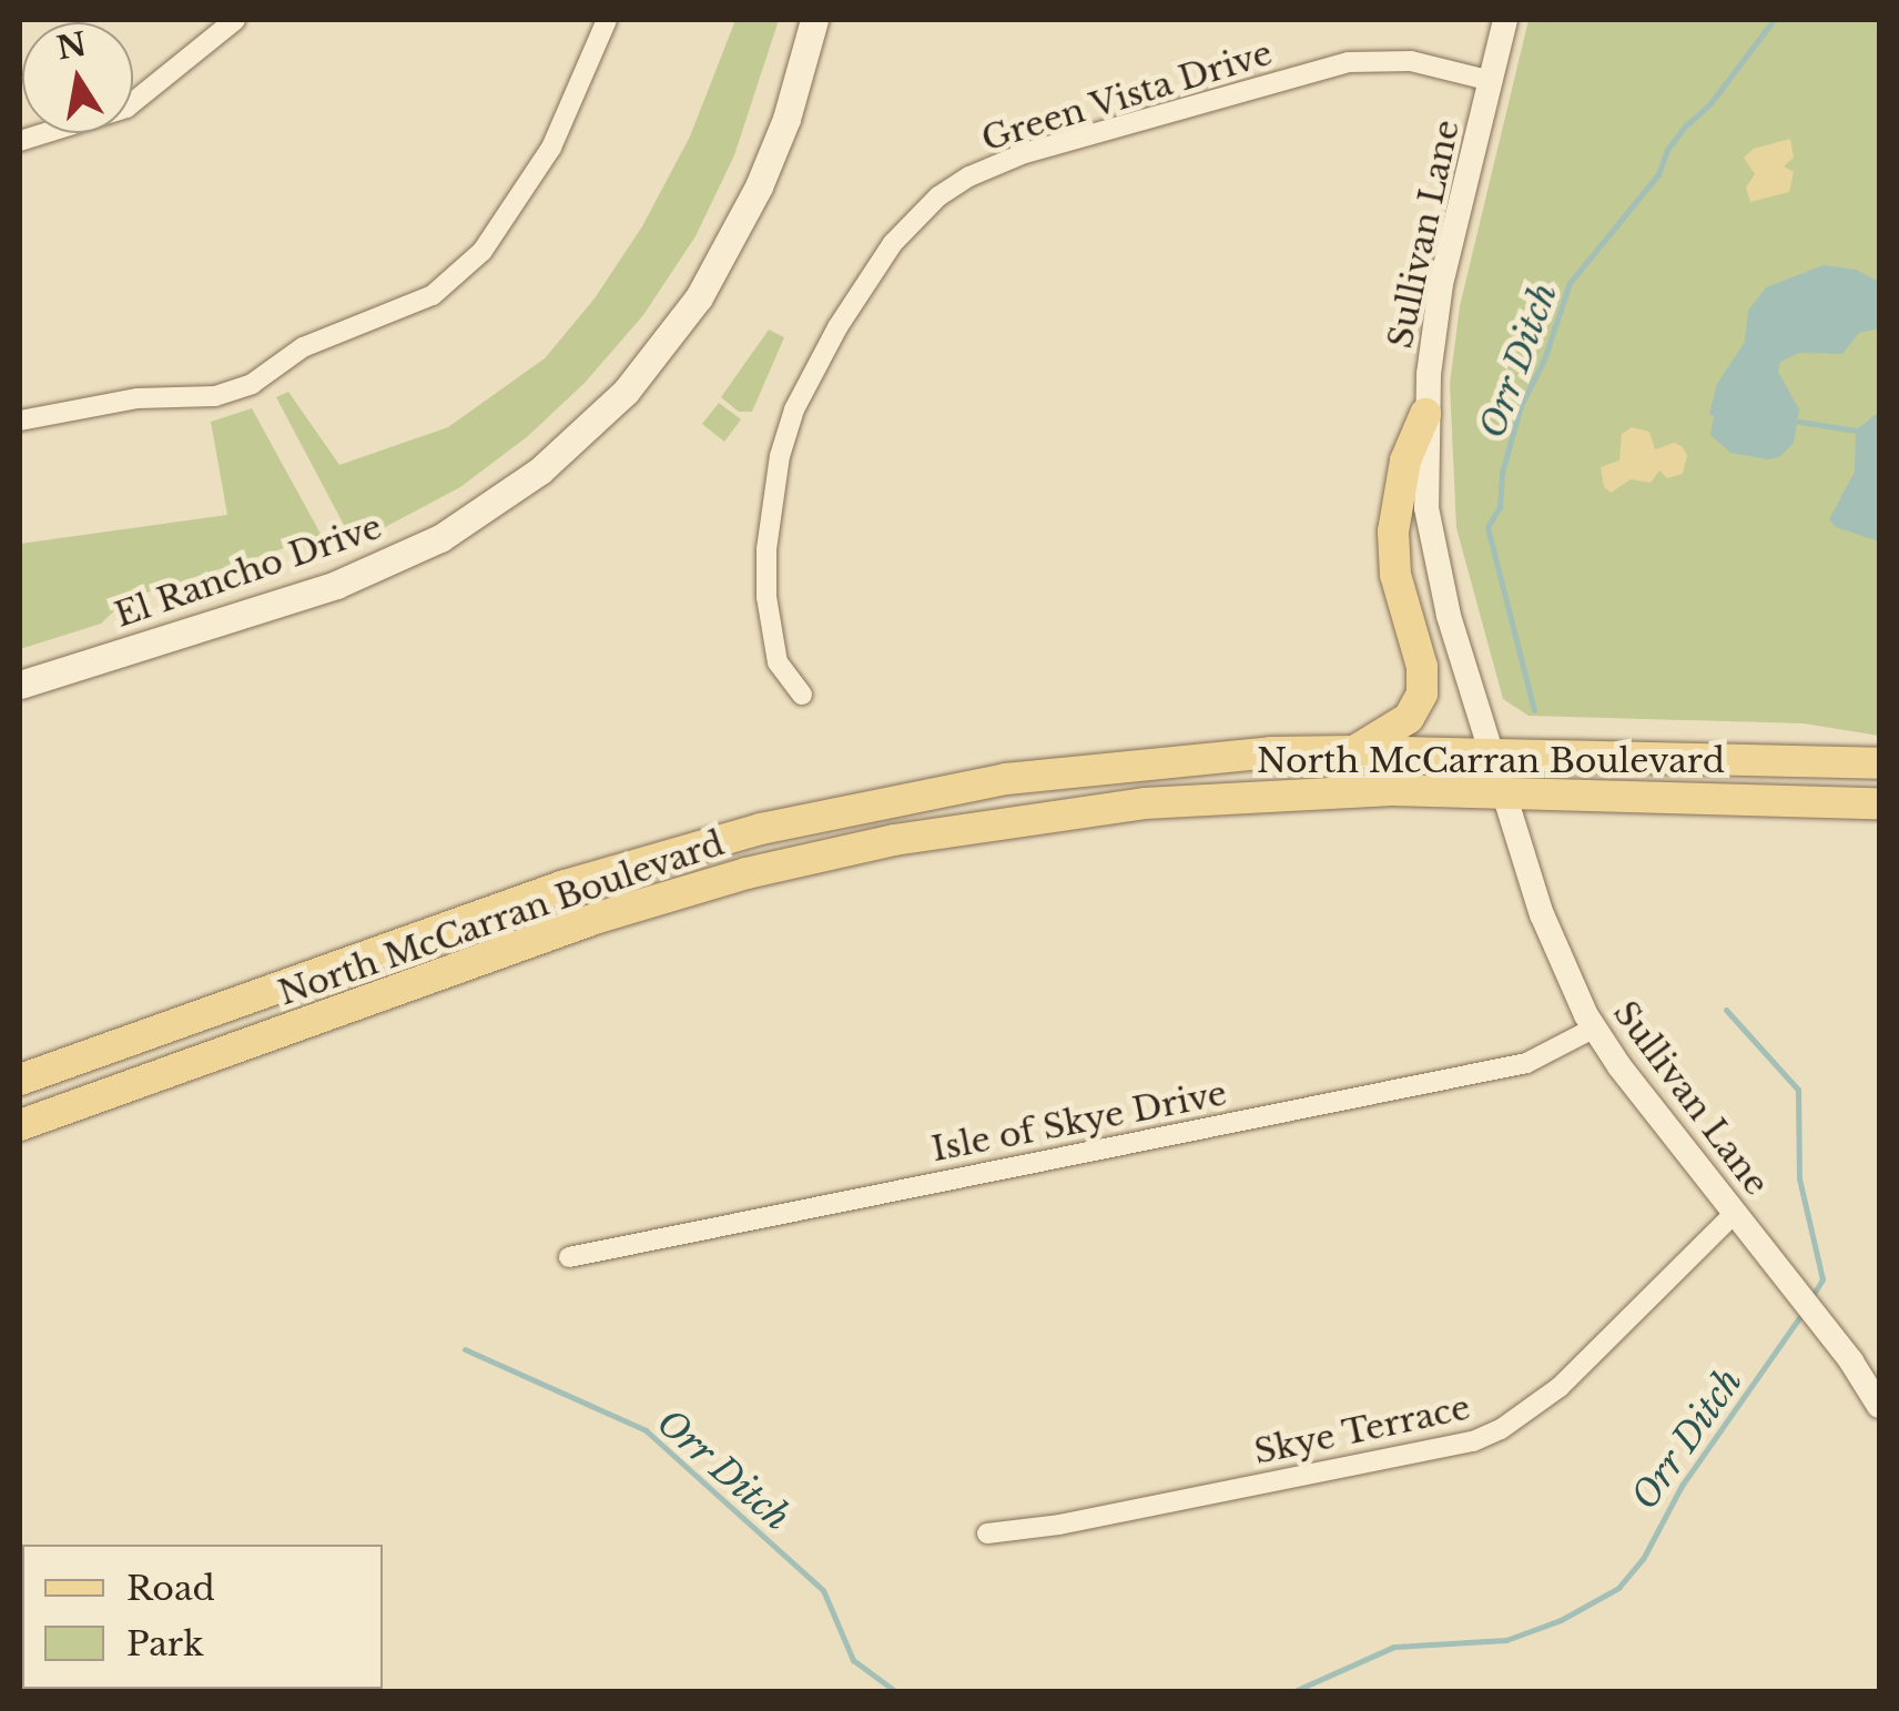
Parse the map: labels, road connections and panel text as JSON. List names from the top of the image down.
{
  "streets": {
    "main road": ["El Rancho Drive", "North McCarran Boulevard"],
    "street": [
      "Green Vista Drive",
      "Sullivan Lane",
      "Isle of Skye Drive",
      "Skye Terrace"
    ]
  },
  "crossings": [
    ["Green Vista Drive", "Sullivan Lane"],
    ["Sullivan Lane", "North McCarran Boulevard"],
    ["Sullivan Lane", "Isle of Skye Drive"],
    ["Sullivan Lane", "Skye Terrace"]
  ],
  "water": ["Orr Ditch"],
  "legend": ["Road", "Park"],
  "north": "top"
}
